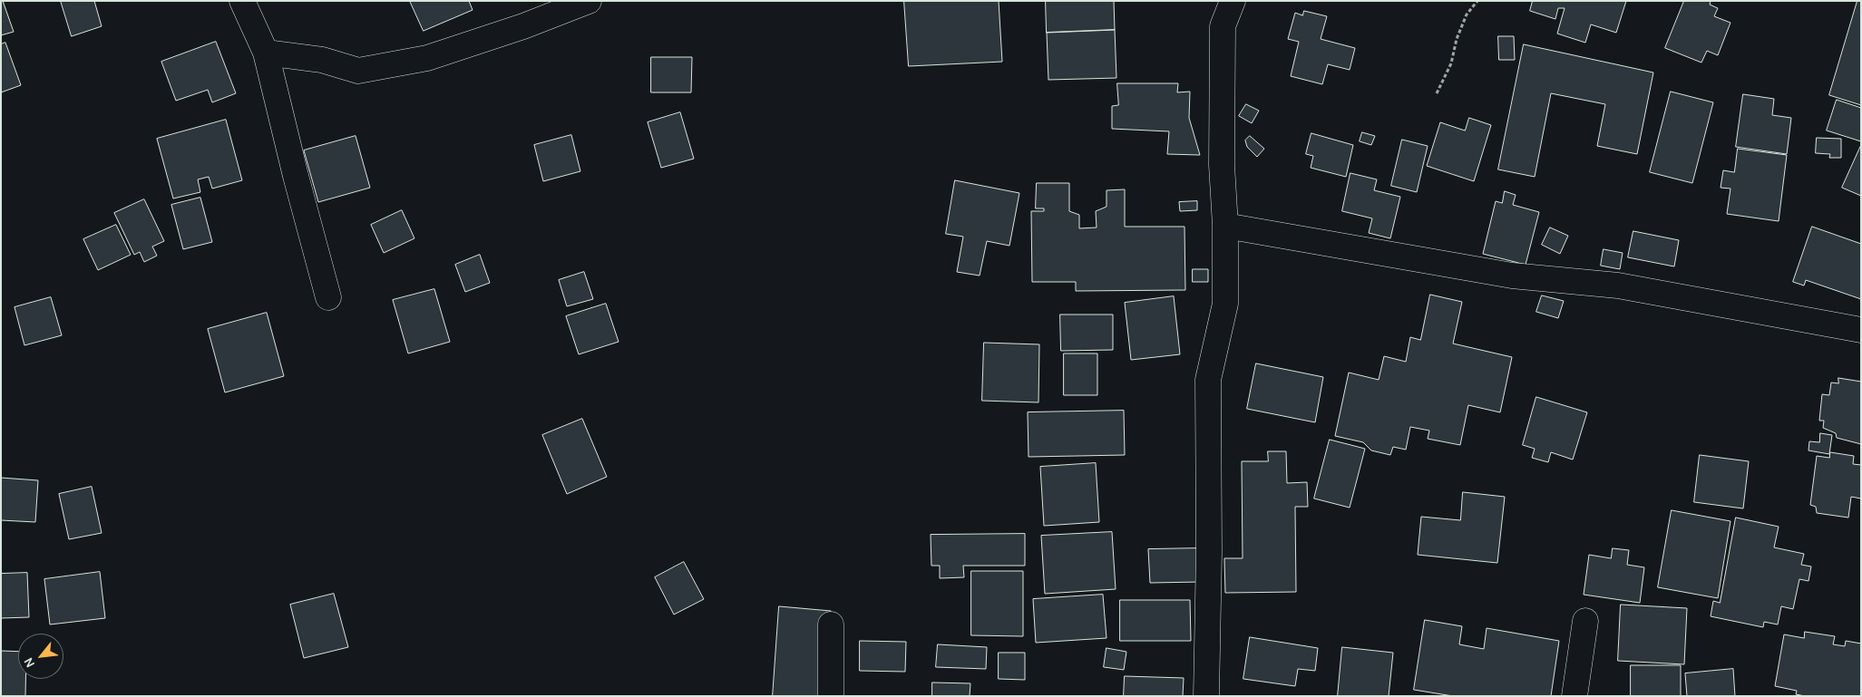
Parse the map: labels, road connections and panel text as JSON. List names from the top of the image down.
{
  "north": "bottom left"
}
